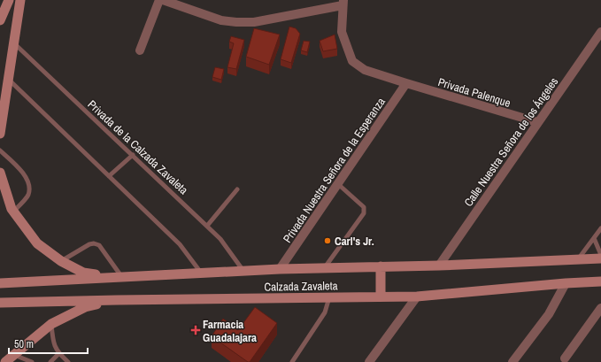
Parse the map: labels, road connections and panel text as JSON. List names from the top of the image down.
{
  "streets": {
    "main road": ["Calzada Zavaleta"],
    "street": ["Privada Palenque", "Calle Nuestra Señora de los Ángeles", "Privada Nuestra Señora de la Esperanza"],
    "lane": ["Privada de la Calzada Zavaleta"]
  },
  "crossings": [
    ["Privada Palenque", "Calle Nuestra Señora de los Ángeles"],
    ["Privada Palenque", "Privada Nuestra Señora de la Esperanza"],
    ["Calle Nuestra Señora de los Ángeles", "Calzada Zavaleta"],
    ["Privada de la Calzada Zavaleta", "Calzada Zavaleta"],
    ["Privada Nuestra Señora de la Esperanza", "Calzada Zavaleta"]
  ],
  "places": {
    "other": ["Carl's Jr."],
    "health": ["Farmacia Guadalajara"]
  },
  "scale_bar": "50 m"
}
